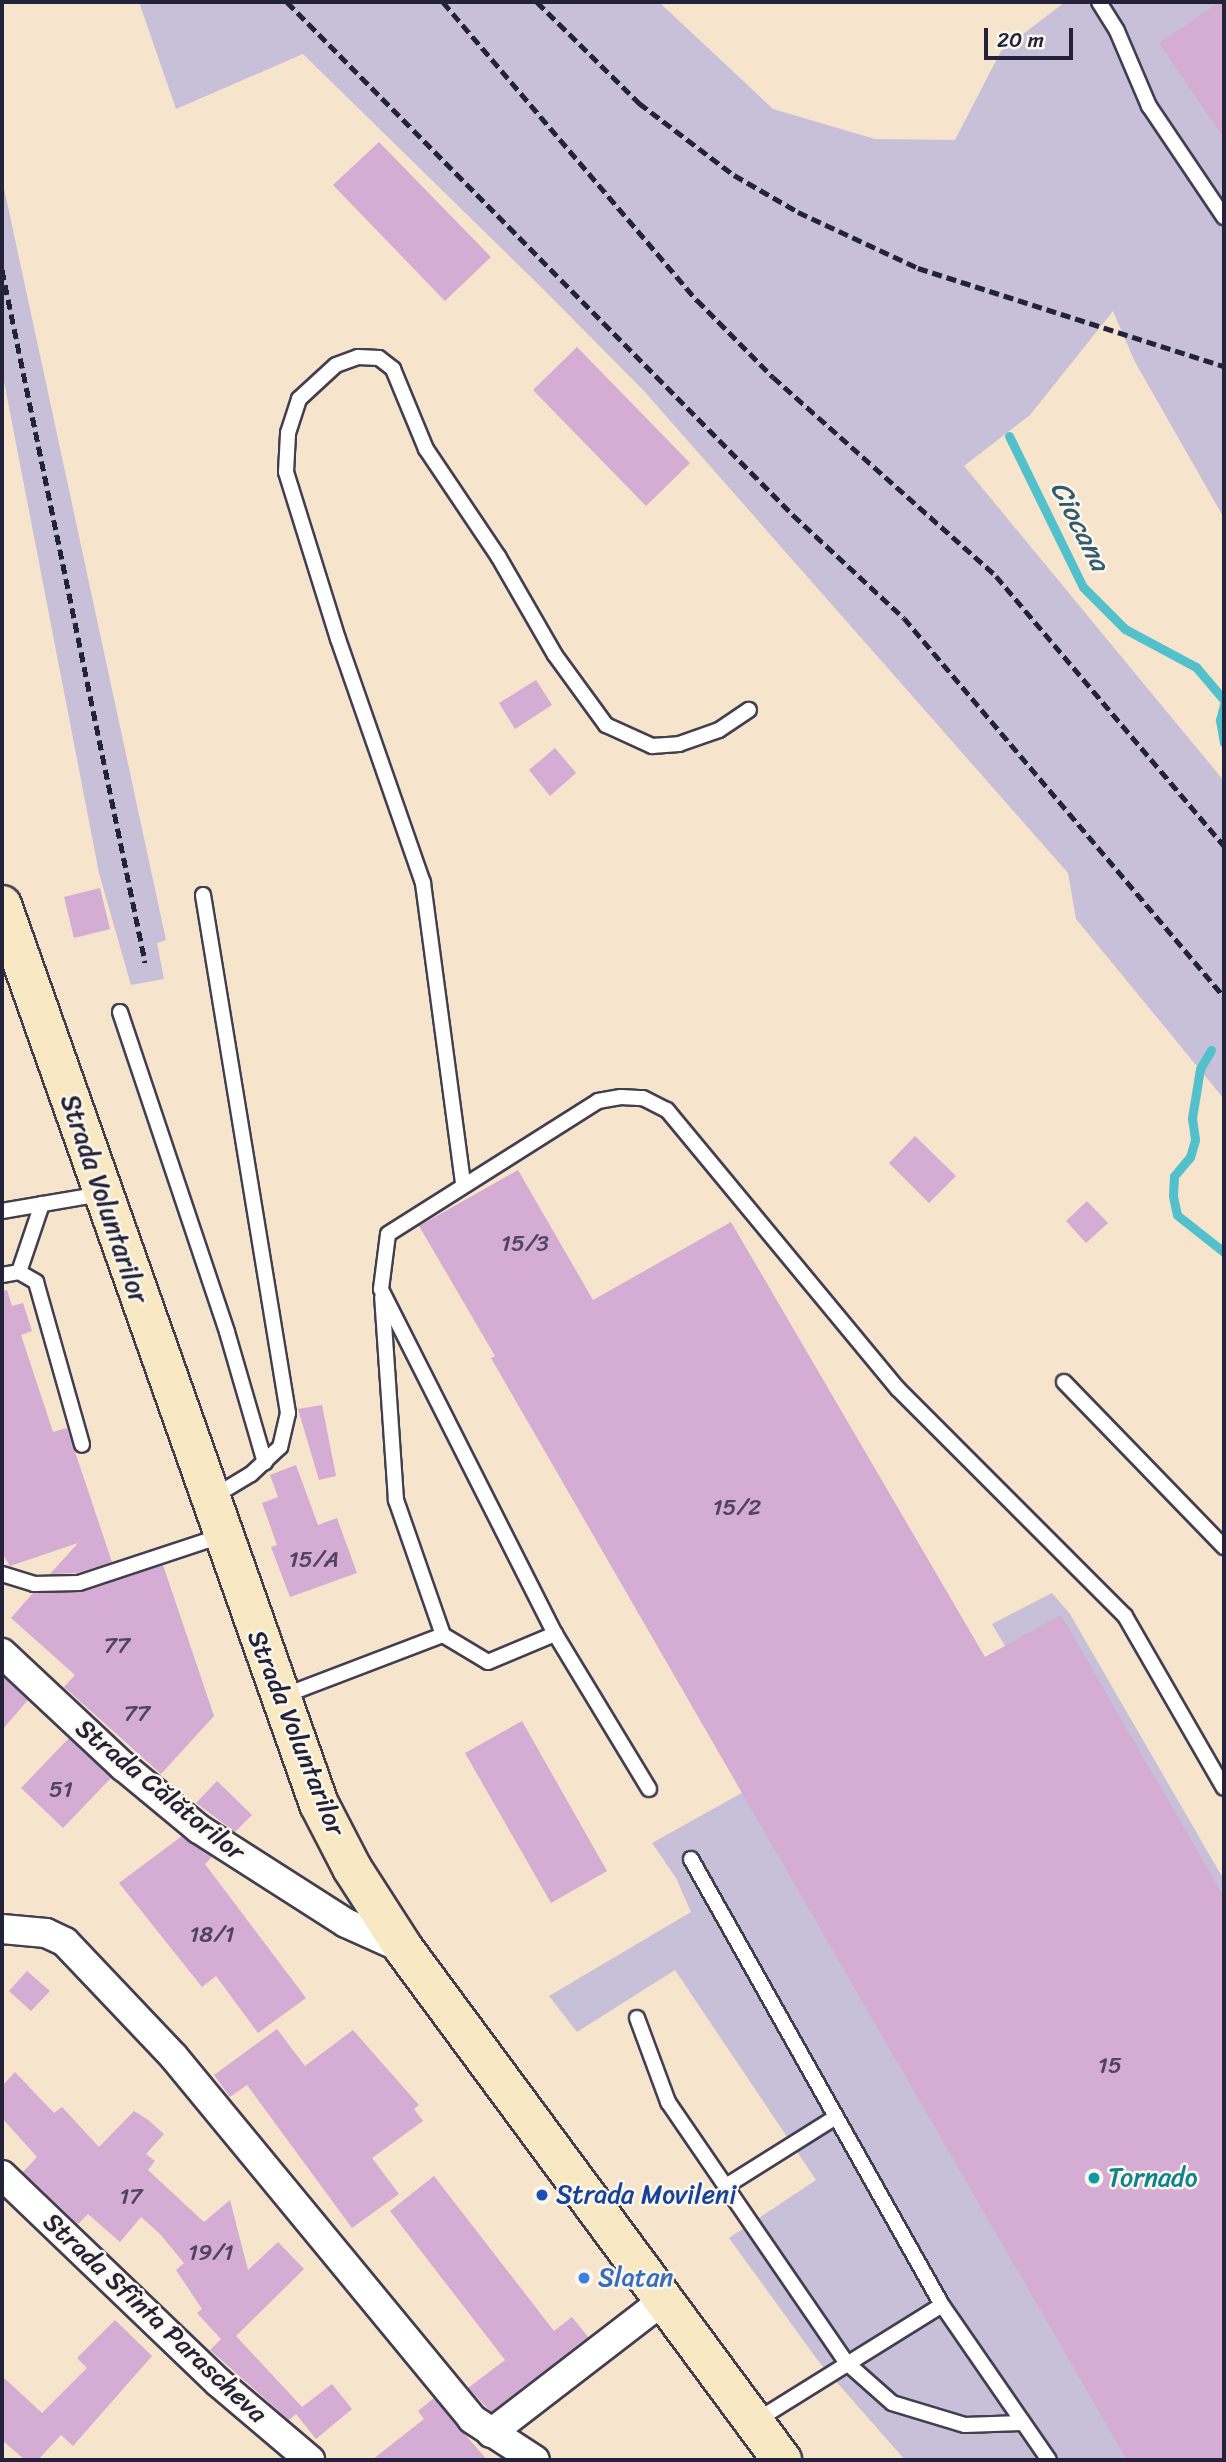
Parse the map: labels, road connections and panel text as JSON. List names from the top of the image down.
{
  "streets": {
    "main road": ["Strada Voluntarilor"],
    "street": ["Strada Călătorilor", "Strada Sfînta Parascheva"]
  },
  "crossings": [
    ["Strada Voluntarilor", "Strada Călătorilor"]
  ],
  "water": ["Ciocana"],
  "places": ["Tornado", "Strada Movileni", "Slatan"],
  "house_numbers": [
    "15/3",
    "15/2",
    "15/A",
    "77",
    "77",
    "51",
    "18/1",
    "15",
    "17",
    "19/1"
  ],
  "scale_bar": "20 m"
}
